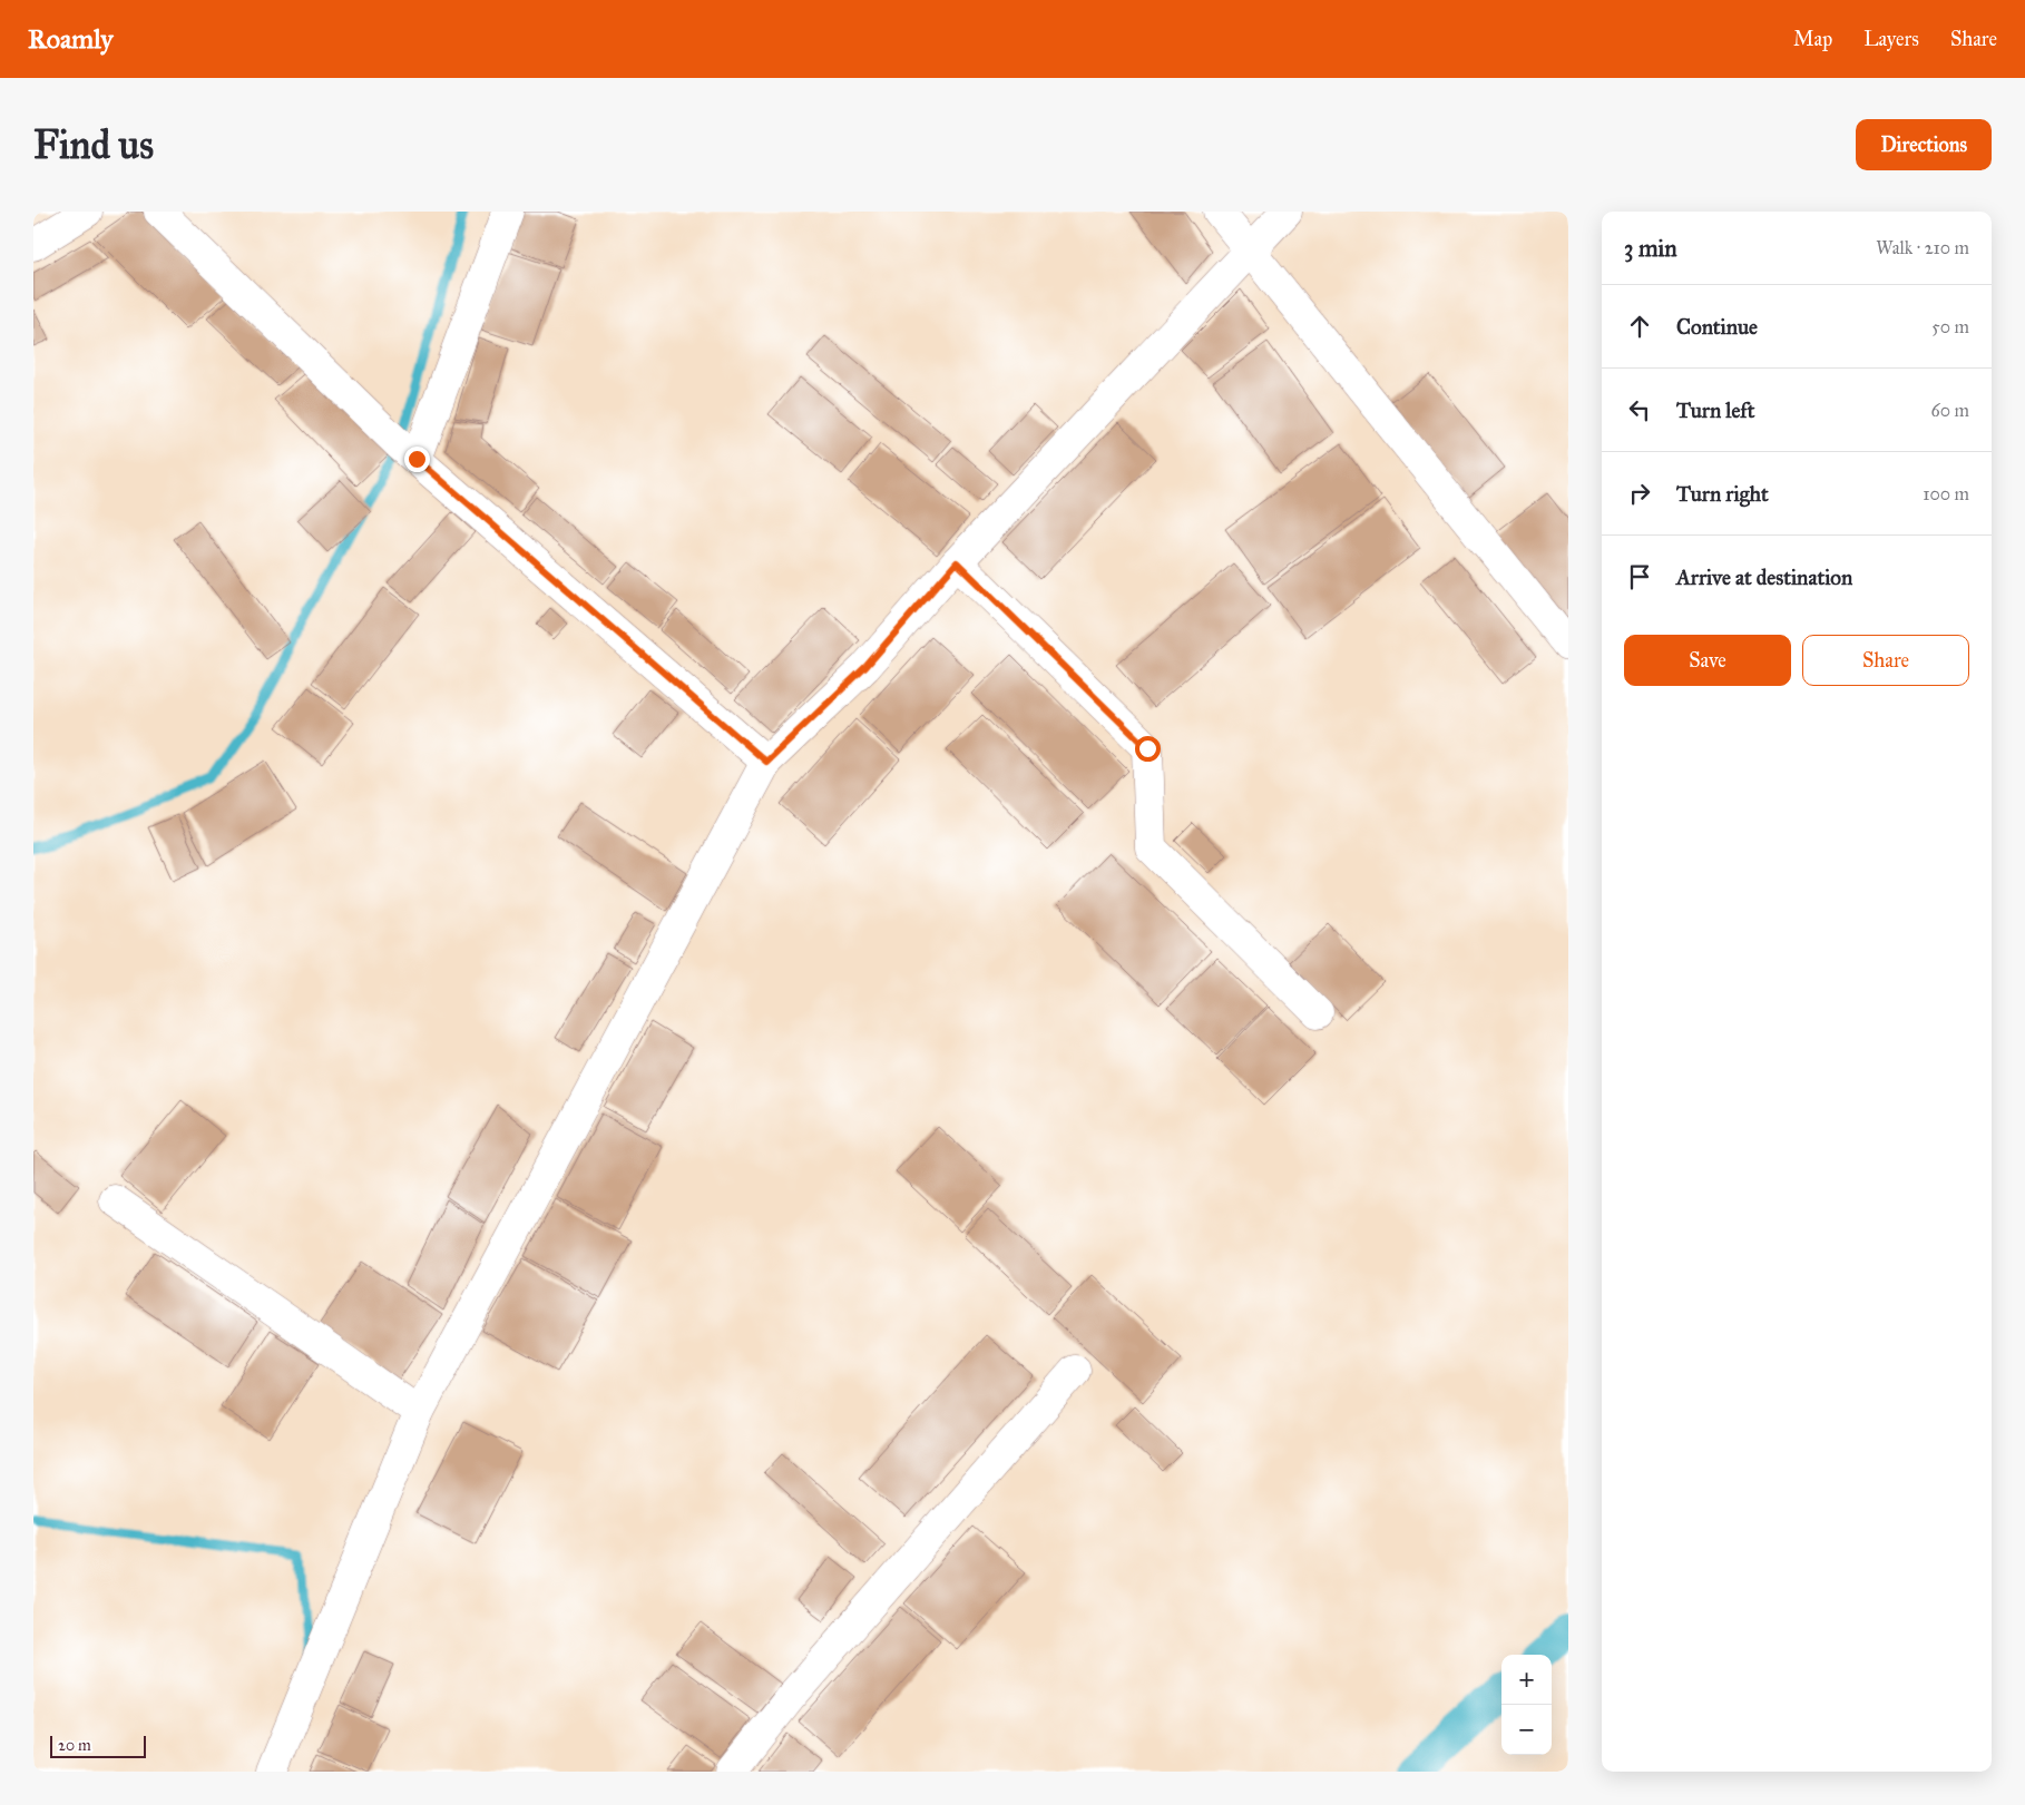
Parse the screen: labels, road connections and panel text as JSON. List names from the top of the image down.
{
  "scale_bar": "20 m",
  "page": {
    "header": "Roamly",
    "nav": ["Map", "Layers", "Share"],
    "buttons": [
      "Directions",
      ["Save", "Share"]
    ],
    "title": "Find us",
    "heading": ["3 min", "Walk · 210 m"],
    "list": [
      ["Continue", "50 m"],
      ["Turn left", "60 m"],
      ["Turn right", "100 m"],
      "Arrive at destination"
    ],
    "map_buttons": ["+", "−"],
    "scale": "20 m"
  }
}
